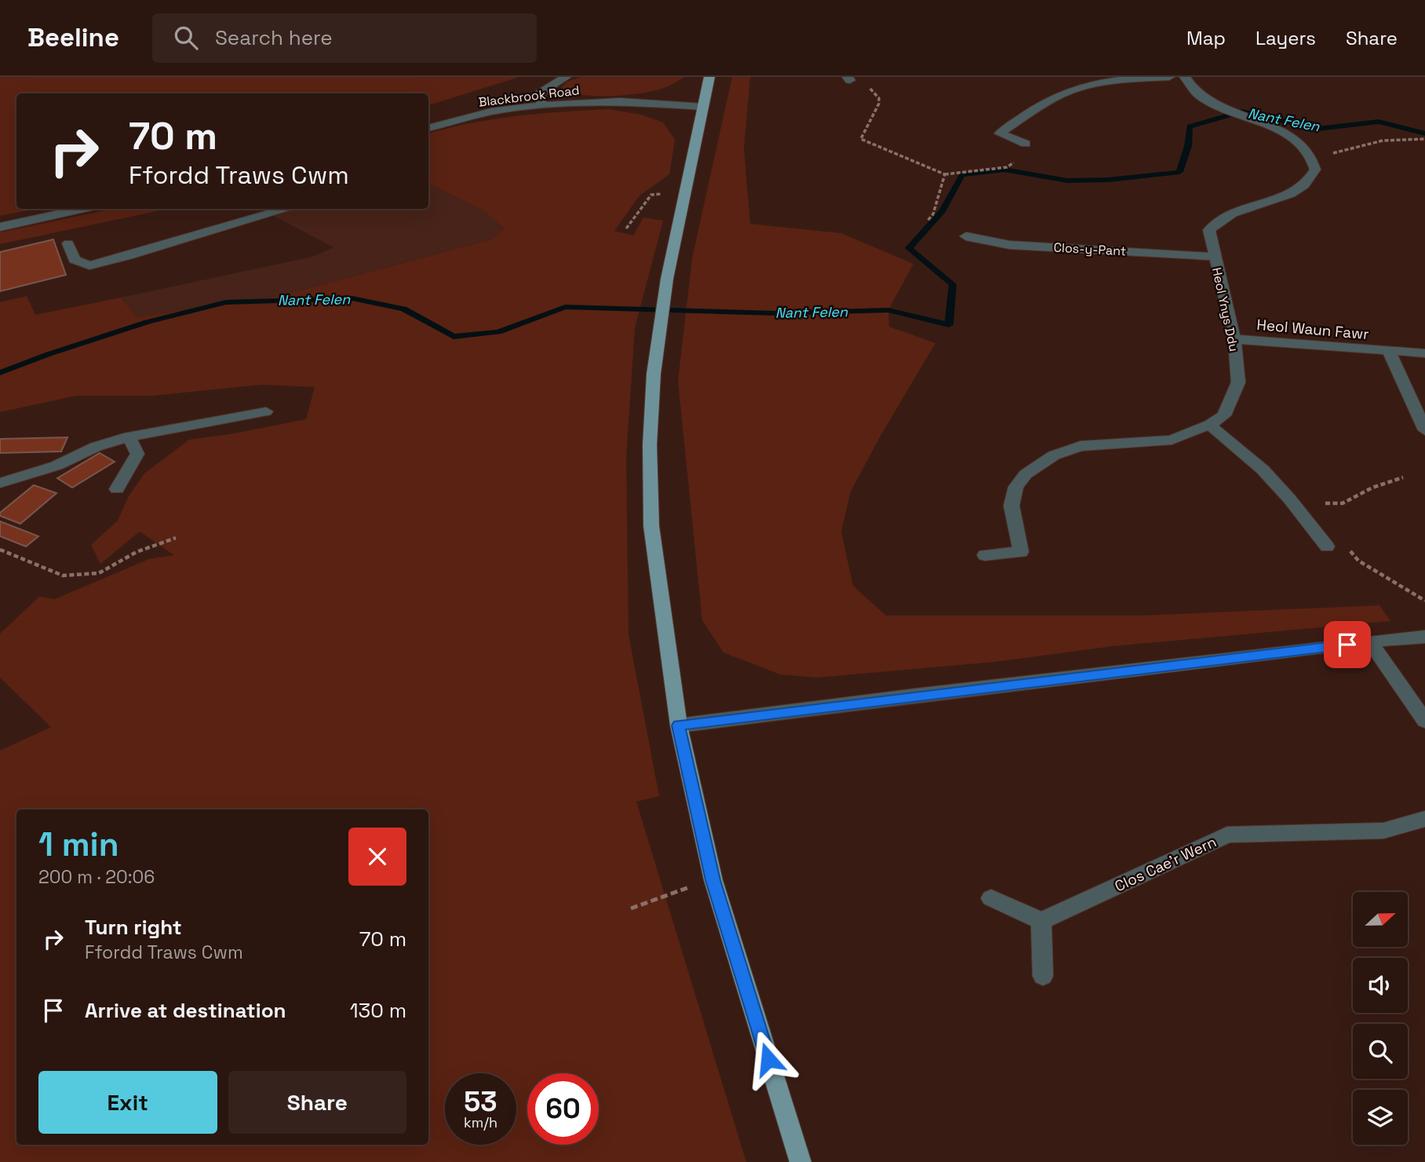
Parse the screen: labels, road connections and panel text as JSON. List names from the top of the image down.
{
  "streets": {
    "street": [
      "Blackbrook Road",
      "Clos-y-Pant",
      "Heol Ynys Ddu",
      "Heol Waun Fawr",
      "Clos Cae'r Wern"
    ]
  },
  "crossings": [
    ["Clos-y-Pant", "Heol Ynys Ddu"],
    ["Heol Ynys Ddu", "Heol Waun Fawr"]
  ],
  "water": ["Nant Felen"],
  "north": "right",
  "page": {
    "header": "Beeline",
    "search": "Search here",
    "nav": ["Map", "Layers", "Share"],
    "turn": ["70 m", "Ffordd Traws Cwm"],
    "heading": ["1 min", "200 m · 20:06"],
    "list": [
      {
        "name": "Turn right",
        "note": "Ffordd Traws Cwm",
        "value": "70 m"
      },
      {
        "name": "Arrive at destination",
        "value": "130 m"
      }
    ],
    "buttons": ["Exit", "Share"],
    "speed": "53 km/h",
    "limit": "60"
  }
}
